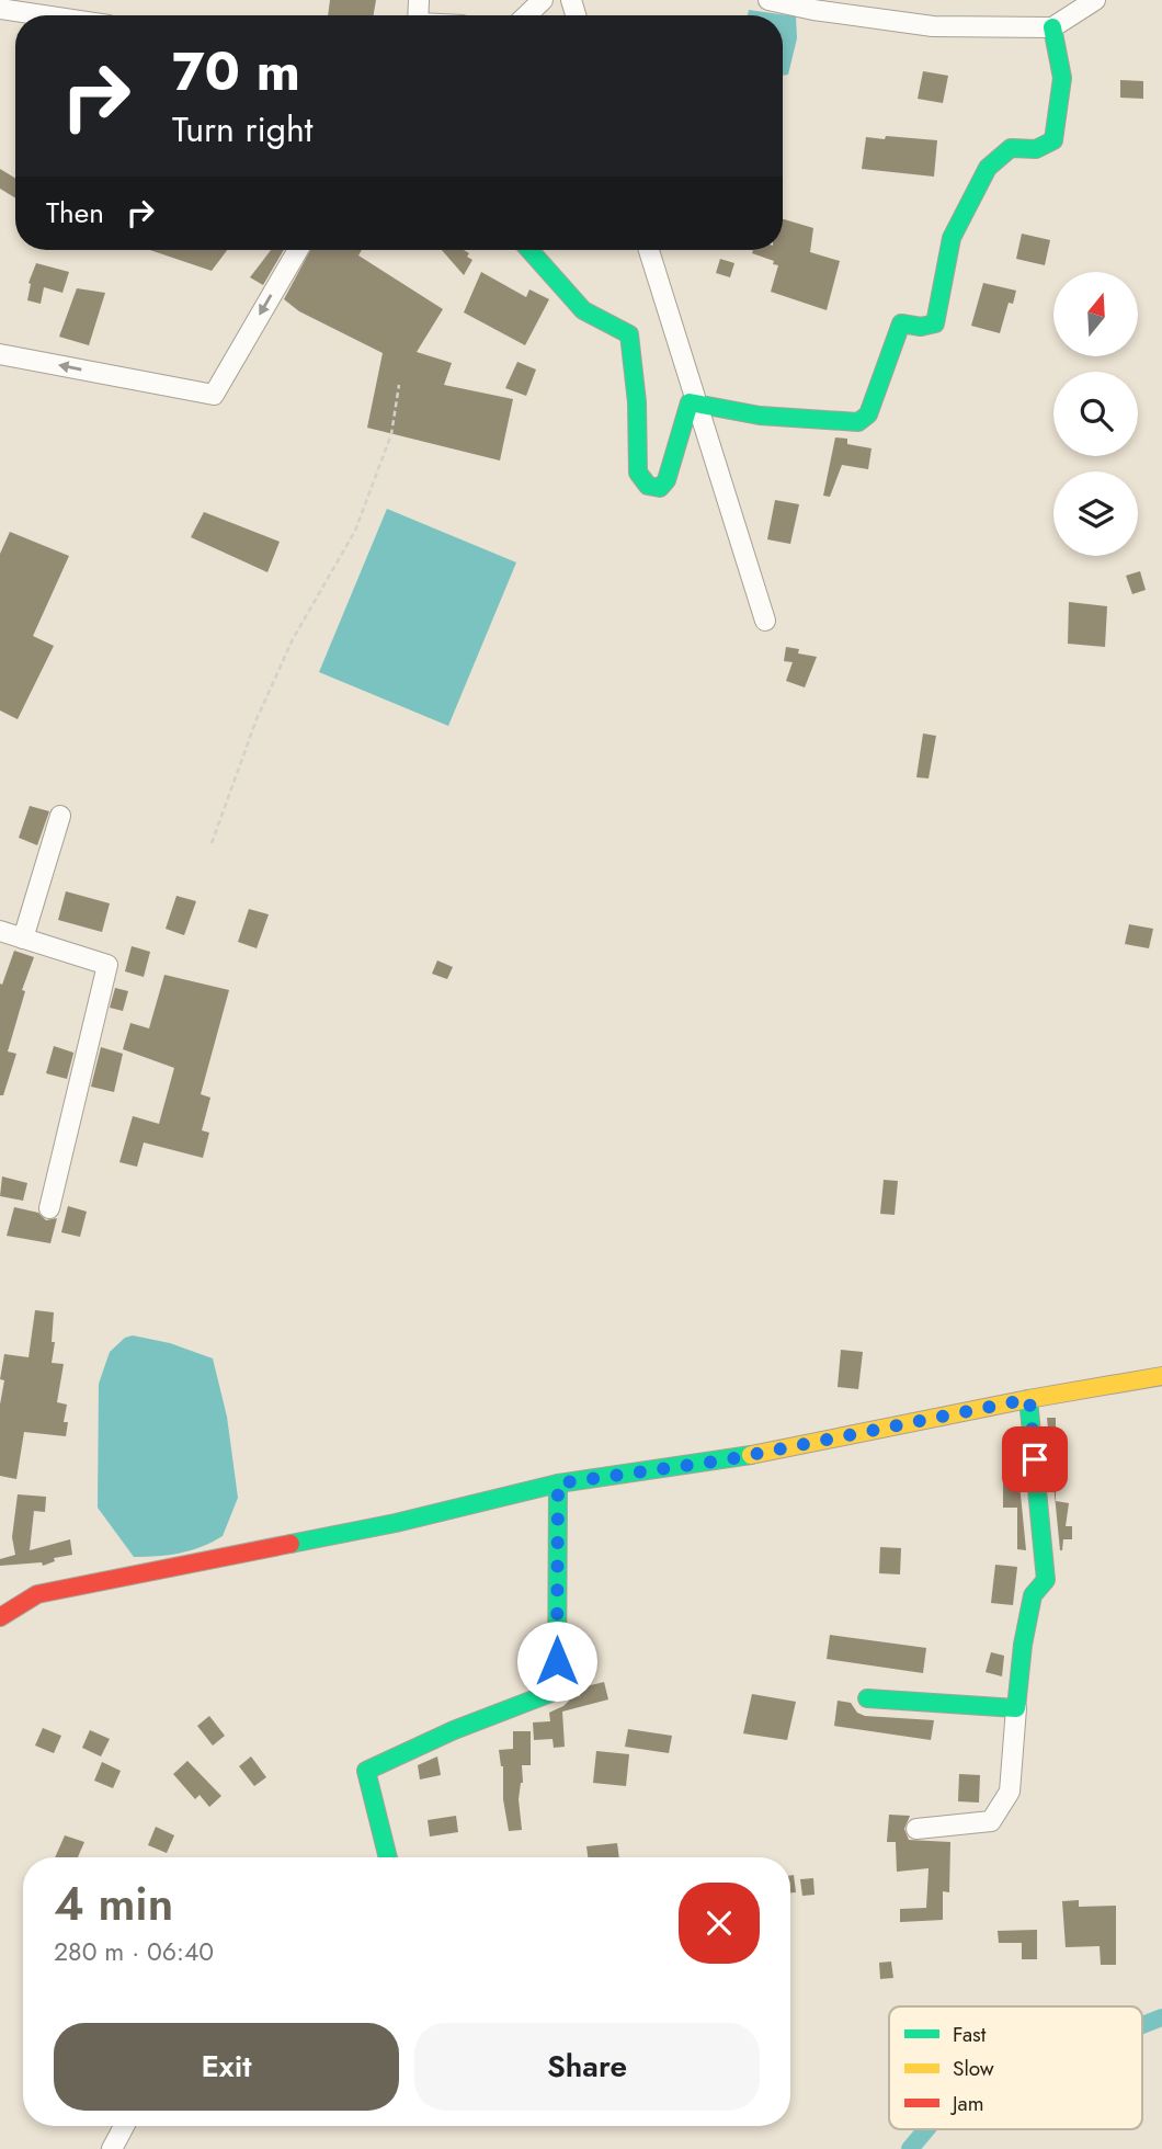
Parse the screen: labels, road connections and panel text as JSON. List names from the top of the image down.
{
  "legend": ["Fast", "Slow", "Jam"],
  "north": "top",
  "page": {
    "turn": ["70 m", "Turn right"],
    "then": "Then",
    "heading": ["4 min", "280 m · 06:40"],
    "buttons": ["Exit", "Share"]
  }
}
